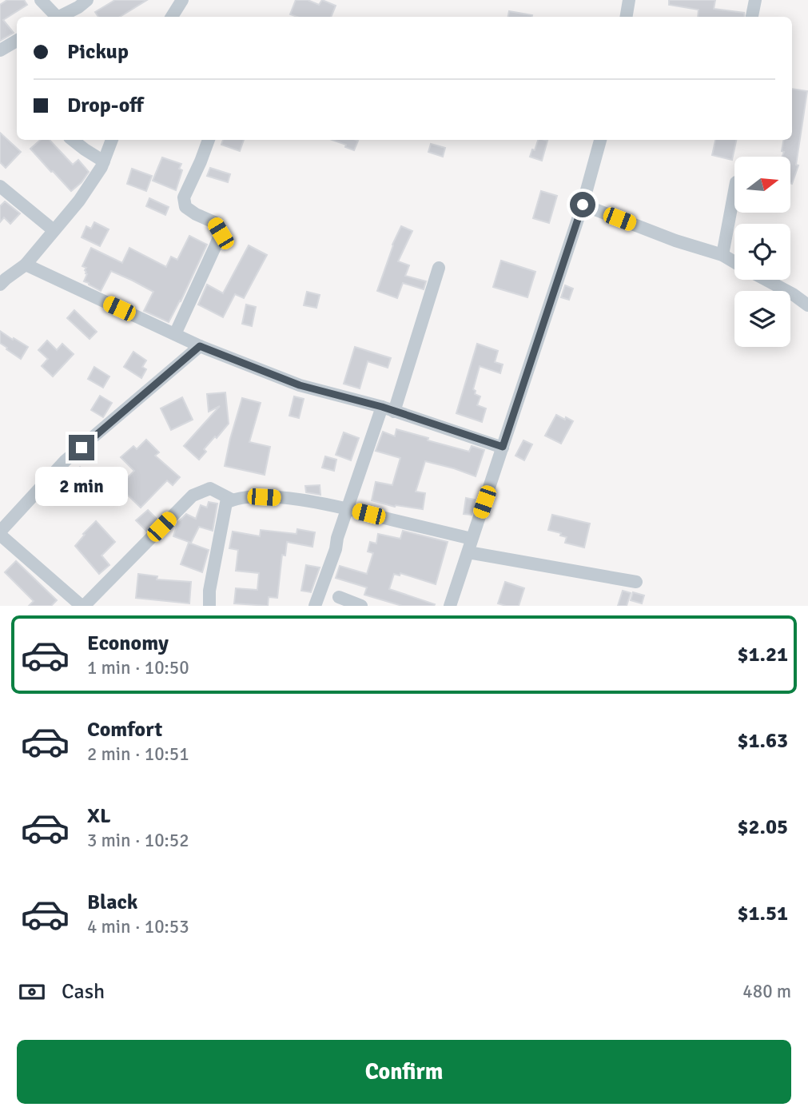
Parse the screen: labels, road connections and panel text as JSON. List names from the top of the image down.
{
  "north": "right",
  "page": {
    "banner": ["Pickup", "Drop-off"],
    "bubble": "2 min",
    "list": [
      {
        "name": "Economy",
        "note": "1 min · 10:50",
        "value": "$1.21"
      },
      {
        "name": "Comfort",
        "note": "2 min · 10:51",
        "value": "$1.63"
      },
      {
        "name": "XL",
        "note": "3 min · 10:52",
        "value": "$2.05"
      },
      {
        "name": "Black",
        "note": "4 min · 10:53",
        "value": "$1.51"
      }
    ],
    "pay": ["Cash", "480 m"],
    "buttons": "Confirm"
  }
}
